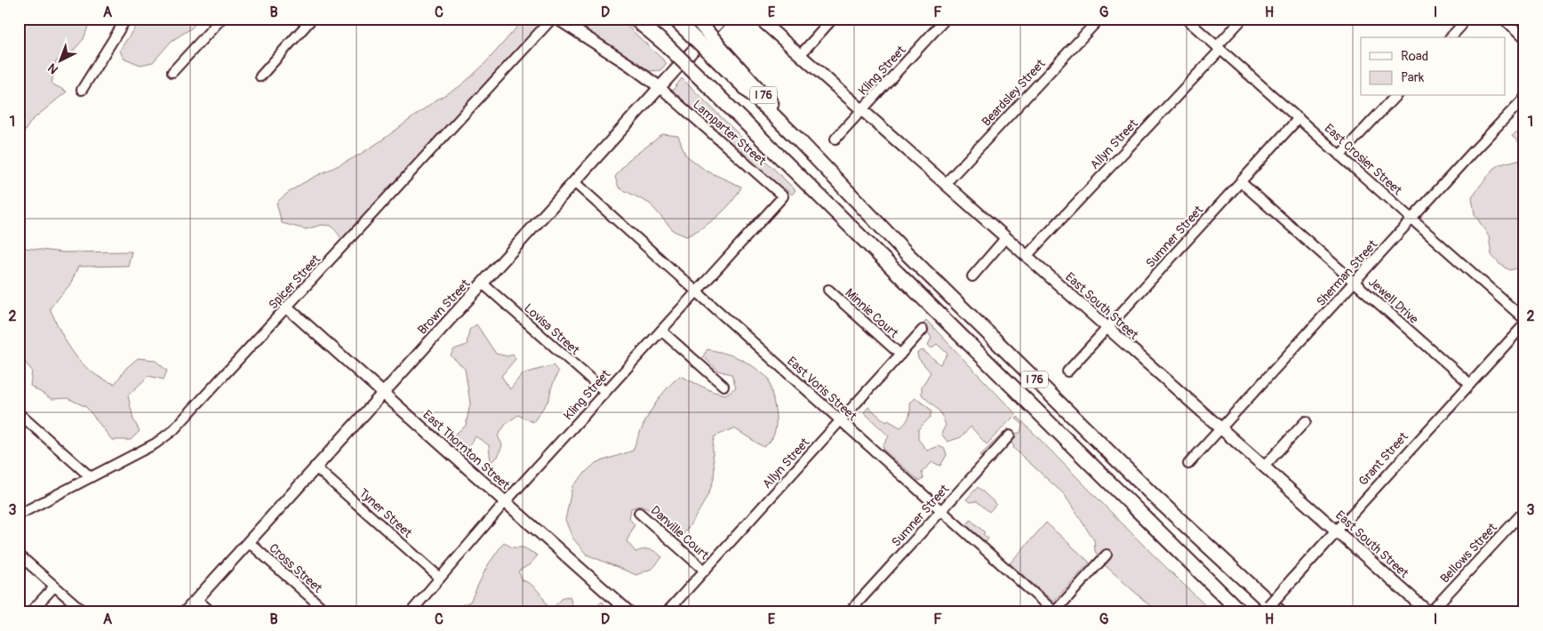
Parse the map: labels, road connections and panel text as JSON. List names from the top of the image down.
{
  "streets": {
    "highway": ["I 76"],
    "main road": [
      "East South Street",
      "Brown Street",
      "East Thornton Street",
      "Grant Street"
    ],
    "street": [
      "Kling Street",
      "Beardsley Street",
      "Lamparter Street",
      "Allyn Street",
      "East Crosier Street",
      "Sumner Street",
      "Sherman Street",
      "Spicer Street",
      "Jewell Drive",
      "Minnie Court",
      "Lovisa Street",
      "East Voris Street",
      "Tyner Street",
      "Danville Court",
      "Bellows Street",
      "Cross Street"
    ]
  },
  "crossings": [
    ["Kling Street", "Lamparter Street"],
    ["Kling Street", "East South Street"],
    ["Kling Street", "Lovisa Street"],
    ["Kling Street", "East Voris Street"],
    ["Kling Street", "East Thornton Street"],
    ["Kling Street", "Tyner Street"],
    ["Beardsley Street", "East South Street"],
    ["Lamparter Street", "Brown Street"],
    ["Allyn Street", "East Crosier Street"],
    ["Allyn Street", "East South Street"],
    ["Allyn Street", "Minnie Court"],
    ["Allyn Street", "East Voris Street"],
    ["Allyn Street", "Danville Court"],
    ["East Crosier Street", "Sumner Street"],
    ["East Crosier Street", "Sherman Street"],
    ["Sumner Street", "Jewell Drive"],
    ["Sumner Street", "East South Street"],
    ["Sumner Street", "East Voris Street"],
    ["Sherman Street", "Jewell Drive"],
    ["Sherman Street", "East South Street"],
    ["Spicer Street", "East Thornton Street"],
    ["Jewell Drive", "Grant Street"],
    ["East South Street", "Grant Street"],
    ["East South Street", "Bellows Street"],
    ["Brown Street", "Lovisa Street"],
    ["Brown Street", "East Voris Street"],
    ["Brown Street", "East Thornton Street"],
    ["Brown Street", "Tyner Street"],
    ["Brown Street", "Cross Street"]
  ],
  "legend": ["Road", "Park"],
  "north": "bottom left",
  "grid": {
    "columns": [
      "A",
      "B",
      "C",
      "D",
      "E",
      "F",
      "G",
      "H",
      "I"
    ],
    "rows": ["1", "2", "3"]
  }
}
